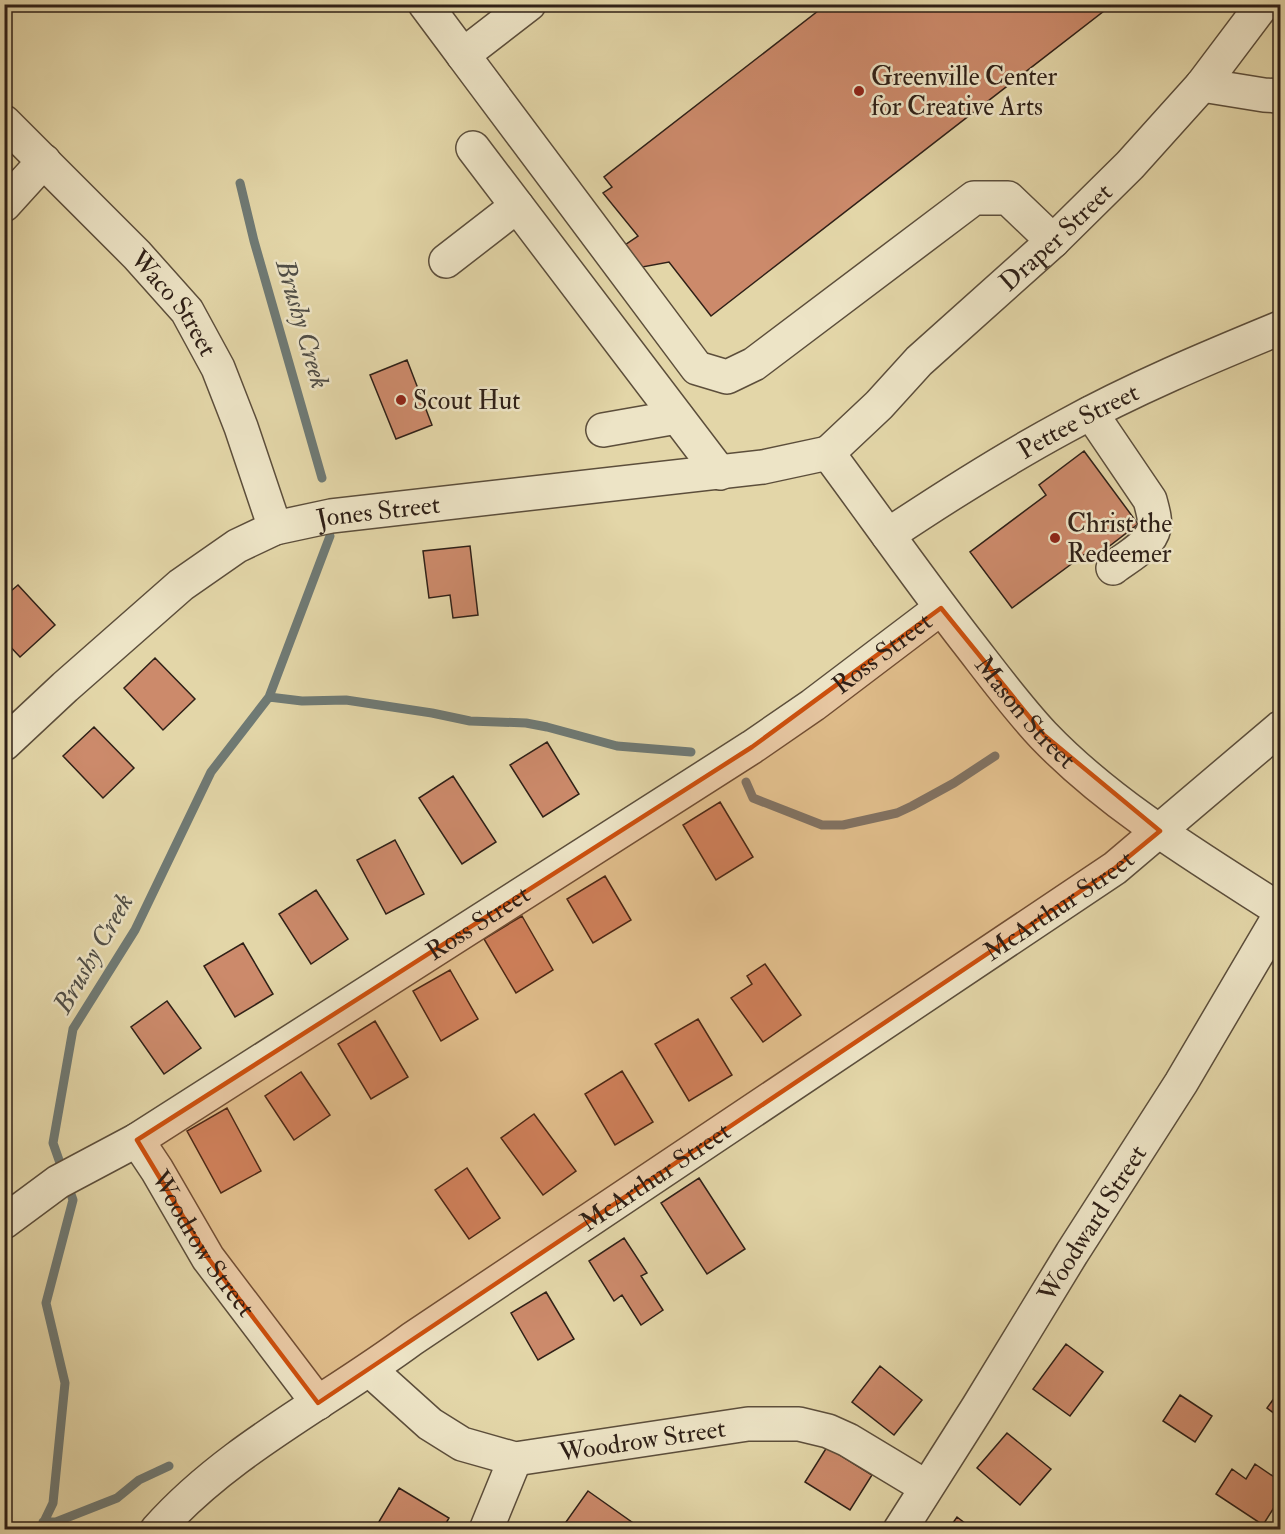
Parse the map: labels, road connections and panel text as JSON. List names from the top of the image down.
{
  "streets": {
    "street": [
      "Draper Street",
      "Waco Street",
      "Pettee Street",
      "Jones Street",
      "Ross Street",
      "Mason Street",
      "McArthur Street",
      "Woodward Street",
      "Woodrow Street"
    ]
  },
  "crossings": [
    ["Draper Street", "Jones Street"],
    ["Draper Street", "Mason Street"],
    ["Waco Street", "Jones Street"],
    ["Pettee Street", "Mason Street"],
    ["Jones Street", "Mason Street"],
    ["Ross Street", "Mason Street"],
    ["Ross Street", "Woodrow Street"],
    ["Mason Street", "McArthur Street"],
    ["McArthur Street", "Woodrow Street"],
    ["Woodward Street", "Woodrow Street"]
  ],
  "water": ["Brushy Creek"],
  "places": ["Greenville Center for Creative Arts", "Scout Hut", "Christ the Redeemer"]
}
